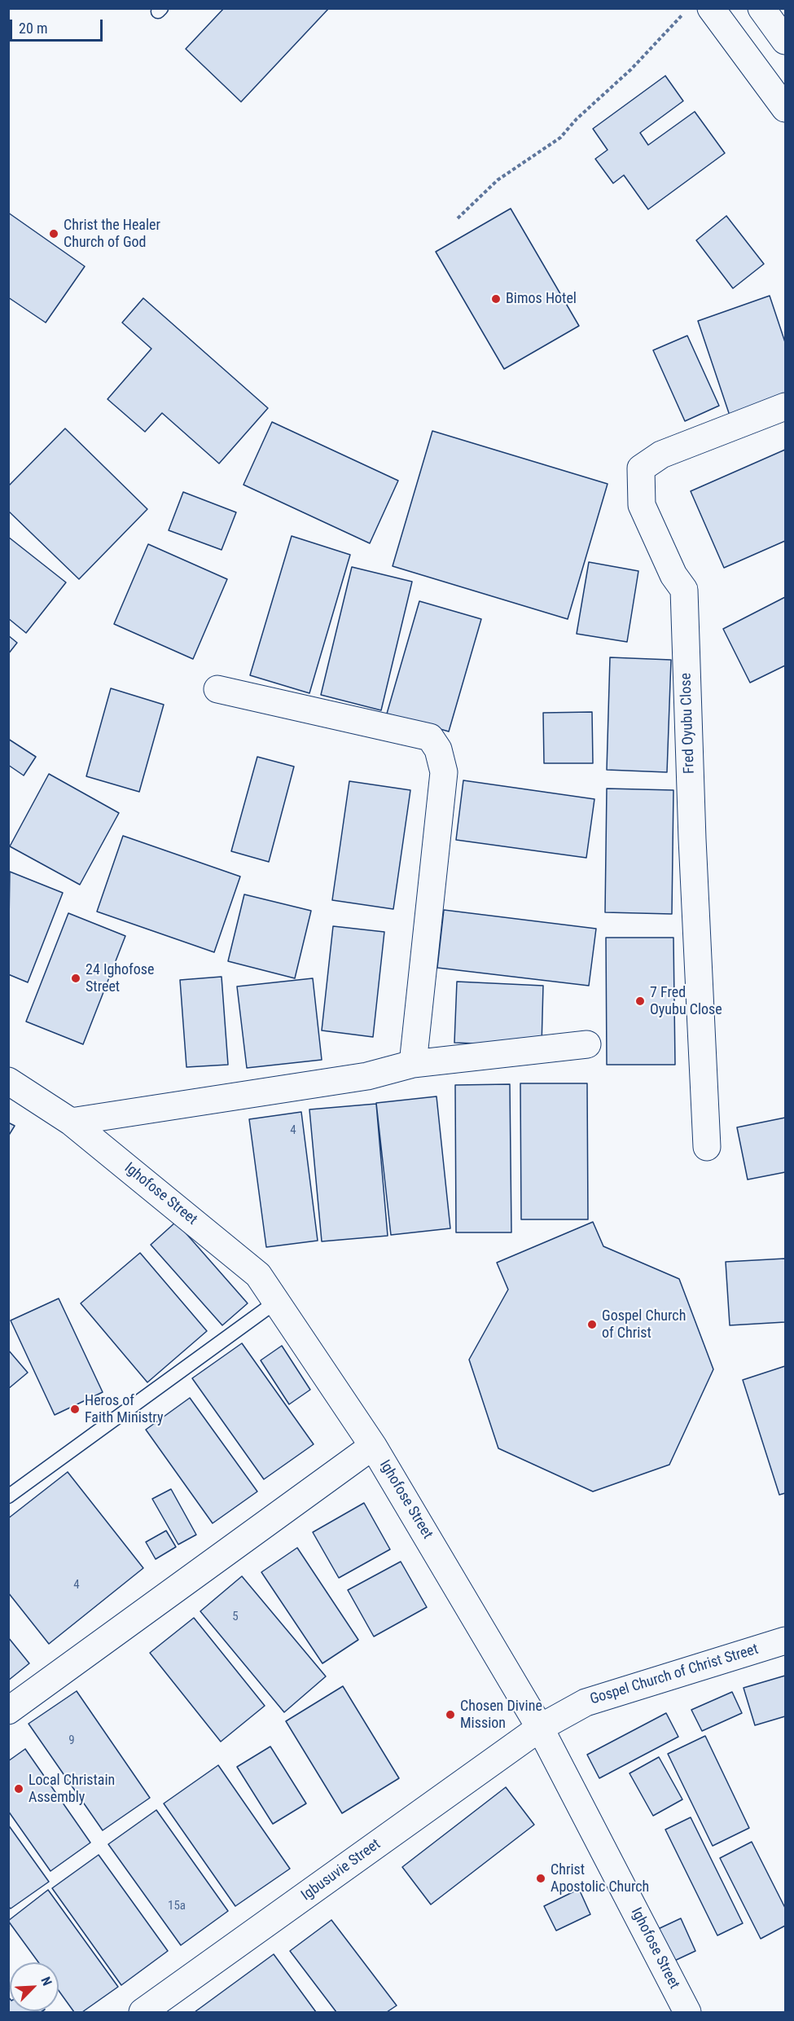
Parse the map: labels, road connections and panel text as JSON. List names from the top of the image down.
{
  "streets": {
    "street": [
      "Fred Oyubu Close",
      "Ighofose Street",
      "Gospel Church of Christ Street",
      "Igbusuvie Street"
    ]
  },
  "crossings": [
    ["Ighofose Street", "Gospel Church of Christ Street"],
    ["Ighofose Street", "Igbusuvie Street"],
    ["Gospel Church of Christ Street", "Igbusuvie Street"]
  ],
  "places": [
    "Christ the Healer Church of God",
    "Bimos Hotel",
    "24 Ighofose Street",
    "7 Fred Oyubu Close",
    "Gospel Church of Christ",
    "Heros of Faith Ministry",
    "Chosen Divine Mission",
    "Local Christain Assembly",
    "Christ Apostolic Church"
  ],
  "house_numbers": [
    "4",
    "4",
    "5",
    "9",
    "15a"
  ],
  "scale_bar": "20 m",
  "north": "top right"
}
